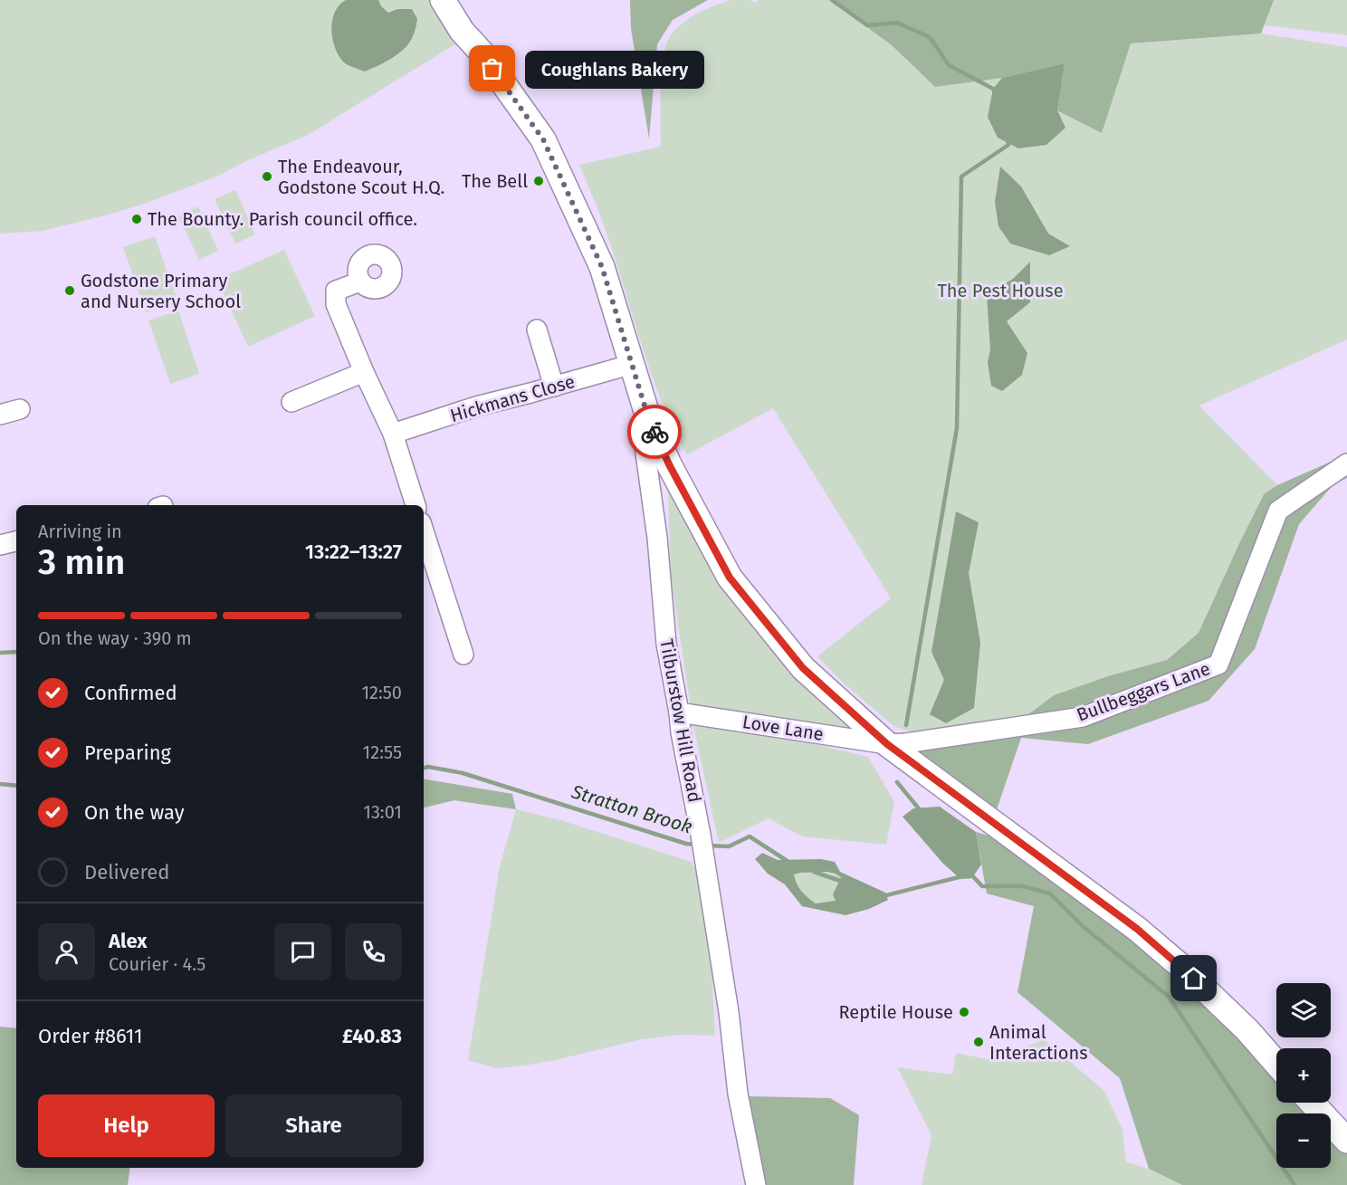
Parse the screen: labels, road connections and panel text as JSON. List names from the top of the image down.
{
  "streets": {
    "street": [
      "Hickmans Close",
      "Bullbeggars Lane",
      "Tilburstow Hill Road",
      "Love Lane"
    ]
  },
  "crossings": [
    ["Bullbeggars Lane", "Love Lane"],
    ["Tilburstow Hill Road", "Love Lane"]
  ],
  "water": ["Stratton Brook"],
  "parks": ["The Pest House"],
  "places": [
    "Coughlans Bakery",
    "The Endeavour, Godstone Scout H.Q.",
    "The Bell",
    "The Bounty. Parish council office.",
    "Godstone Primary and Nursery School",
    "Reptile House",
    "Animal Interactions"
  ],
  "page": {
    "bubble": "Coughlans Bakery",
    "heading": ["3 min", "Arriving in", "13:22–13:27"],
    "panel": [
      "Alex",
      "Courier · 4.5",
      "Order #8611",
      "£40.83"
    ],
    "bar": "On the way · 390 m",
    "list": [
      ["Confirmed", "12:50"],
      ["Preparing", "12:55"],
      ["On the way", "13:01"],
      "Delivered"
    ],
    "map_buttons": ["+", "−"],
    "buttons": ["Help", "Share"]
  }
}
